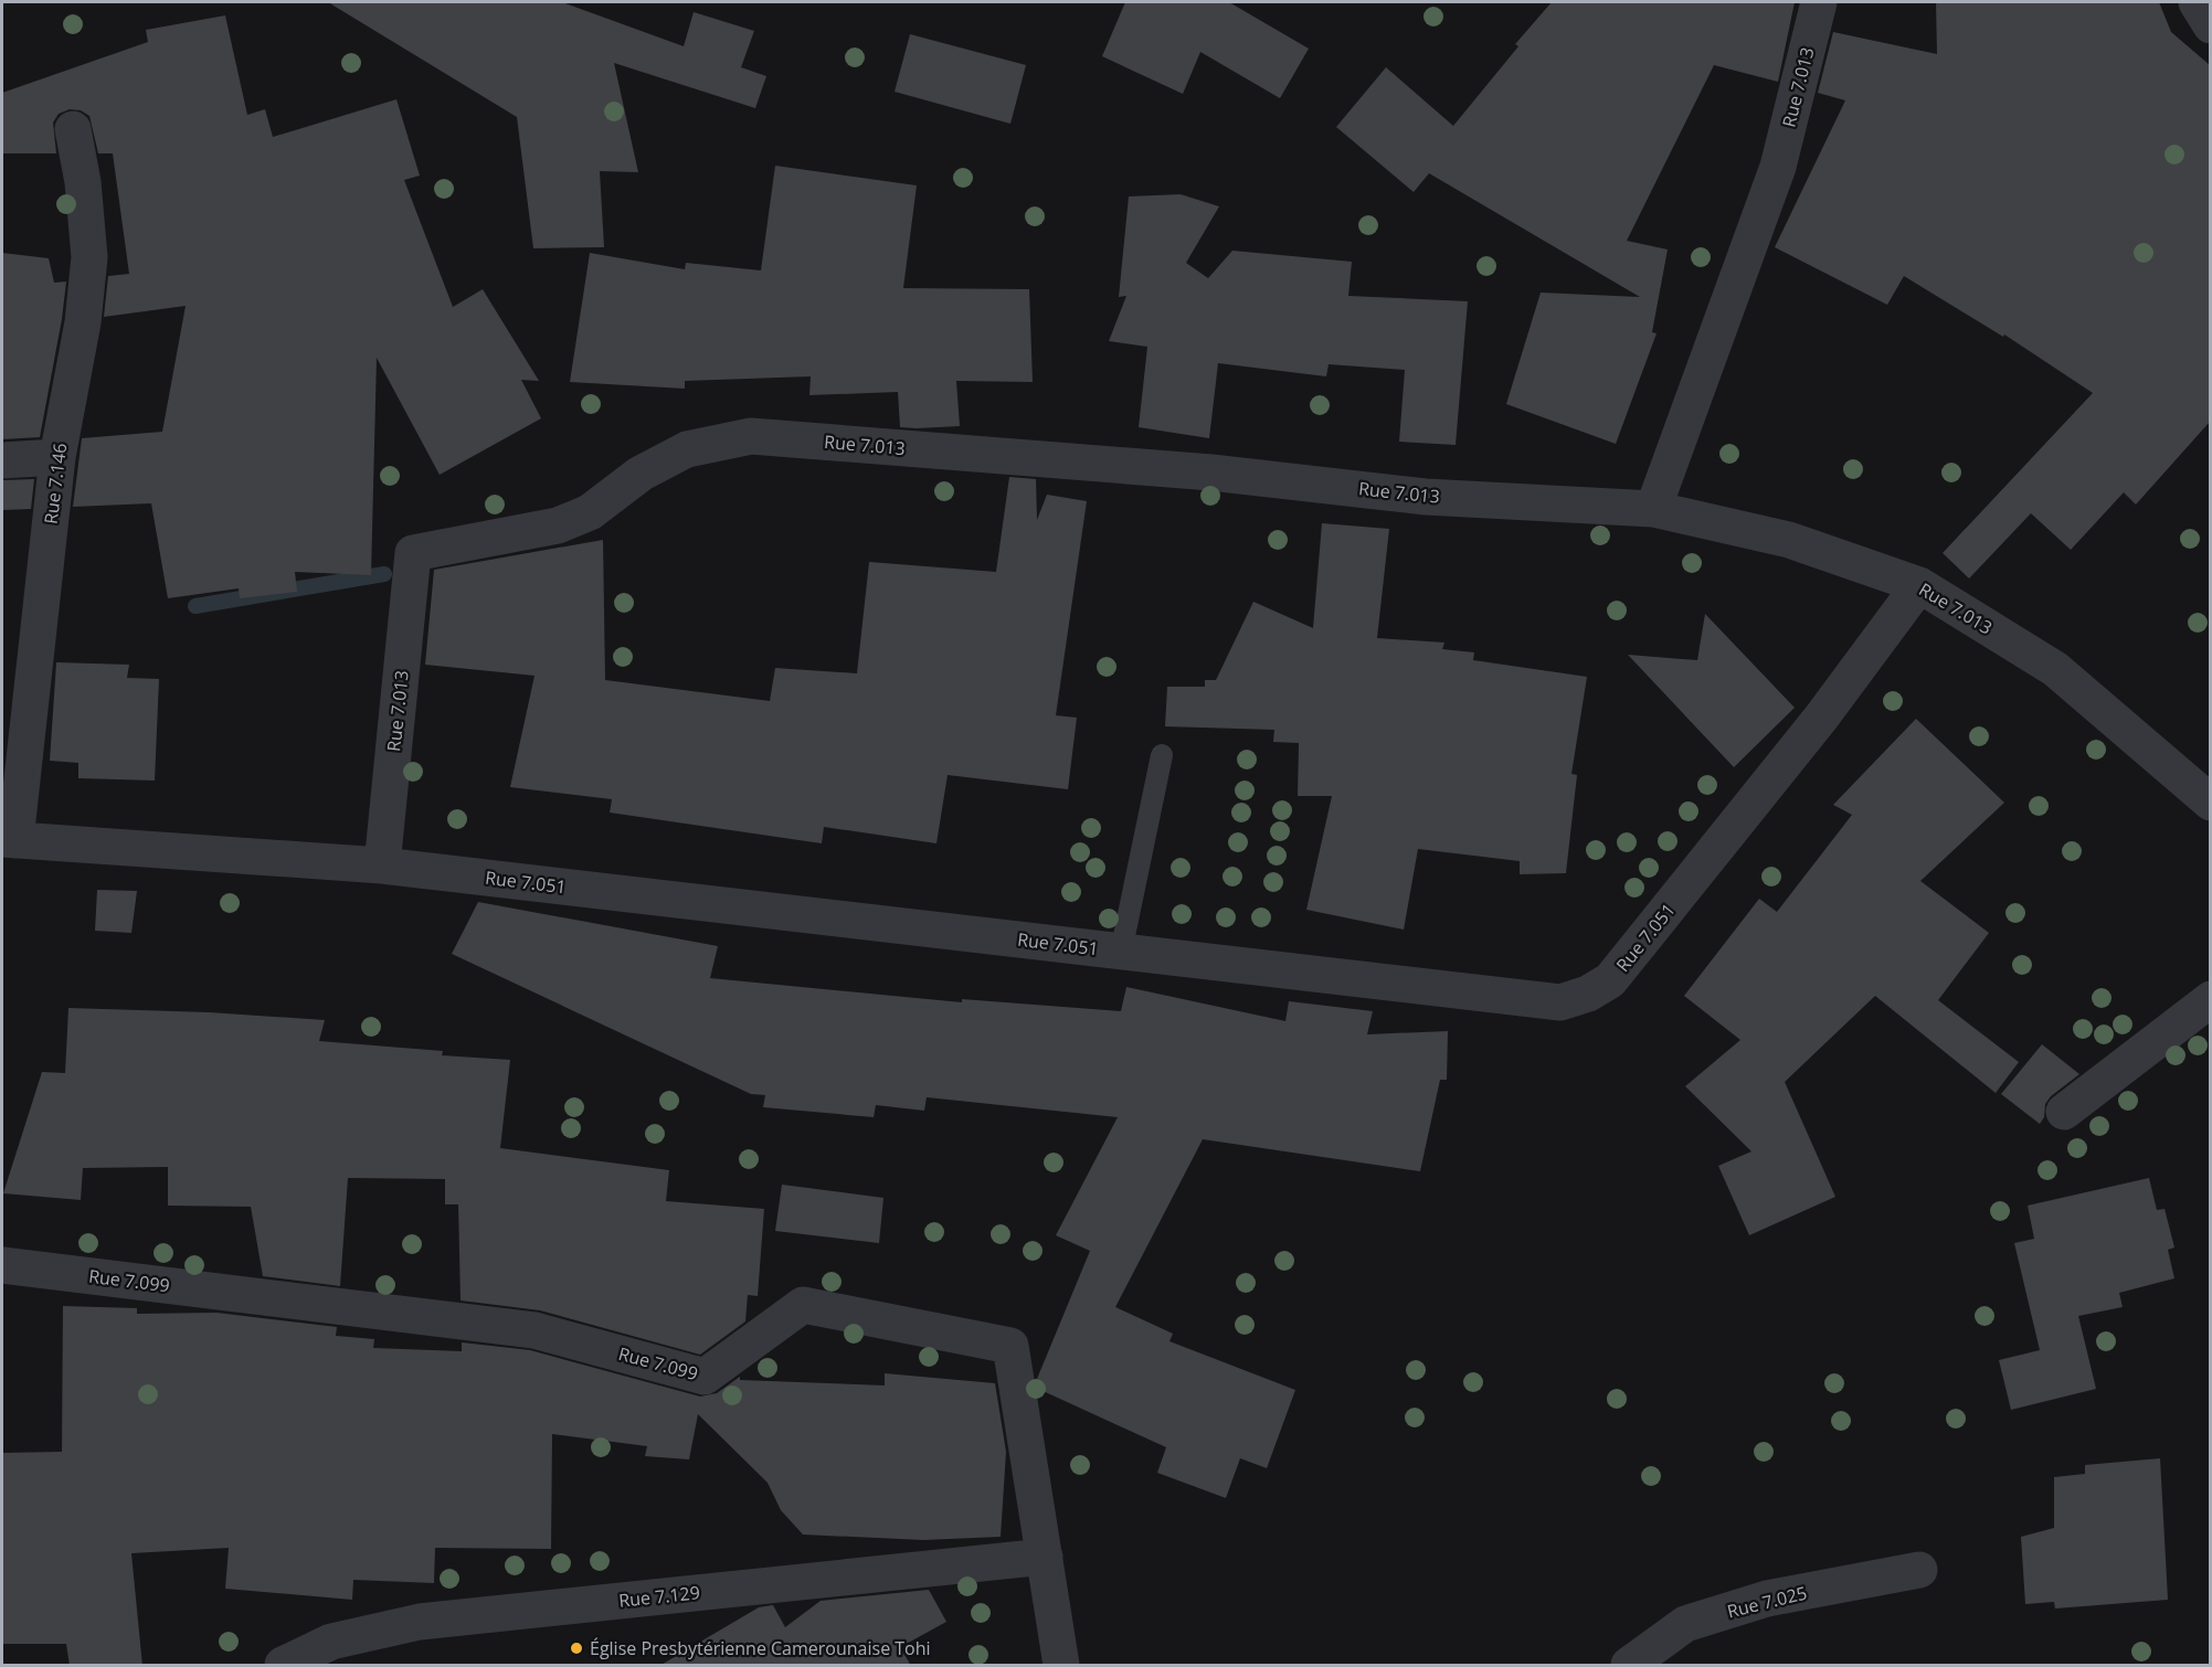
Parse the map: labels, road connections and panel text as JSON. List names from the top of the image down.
{
  "streets": {
    "street": [
      "Rue 7.013",
      "Rue 7.146",
      "Rue 7.051",
      "Rue 7.099",
      "Rue 7.129",
      "Rue 7.025"
    ]
  },
  "crossings": [
    ["Rue 7.013", "Rue 7.051"],
    ["Rue 7.146", "Rue 7.051"],
    ["Rue 7.099", "Rue 7.129"]
  ],
  "places": ["Église Presbytérienne Camerounaise Tohi"]
}
